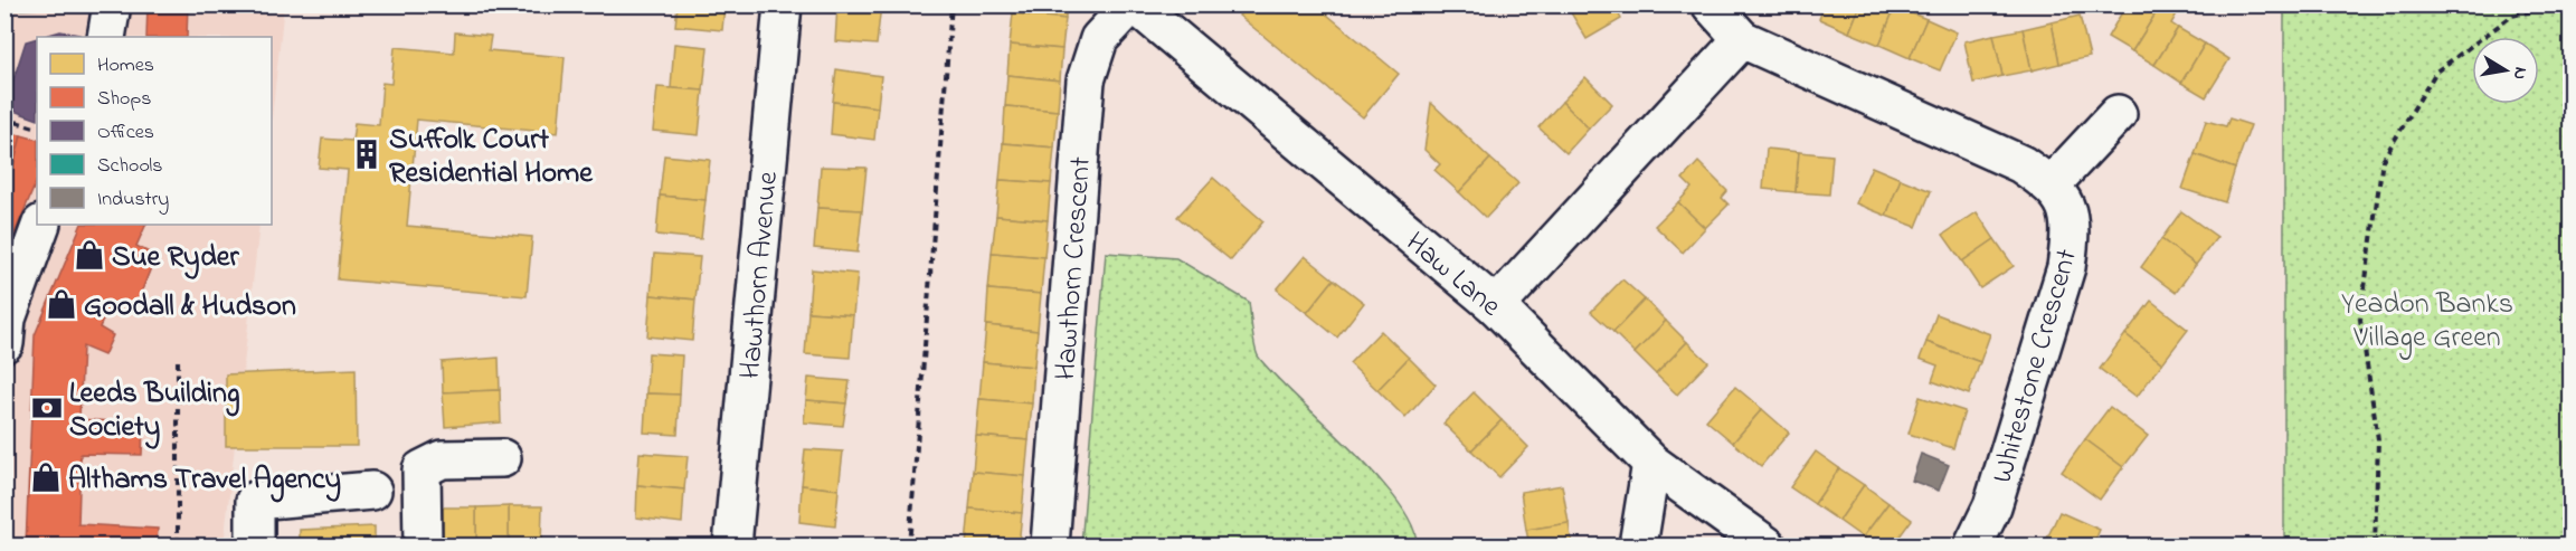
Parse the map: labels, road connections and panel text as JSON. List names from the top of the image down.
{
  "streets": {
    "street": [
      "Hawthorn Crescent",
      "Haw Lane",
      "Hawthorn Avenue",
      "Whitestone Crescent"
    ]
  },
  "crossings": [
    ["Hawthorn Crescent", "Haw Lane"]
  ],
  "parks": ["Yeadon Banks Village Green"],
  "places": {
    "building": ["Suffolk Court Residential Home"],
    "shop": ["Sue Ryder", "Goodall & Hudson", "Althams Travel Agency"],
    "bank": ["Leeds Building Society"]
  },
  "legend": [
    "Homes",
    "Shops",
    "Offices",
    "Schools",
    "Industry"
  ],
  "north": "right"
}
